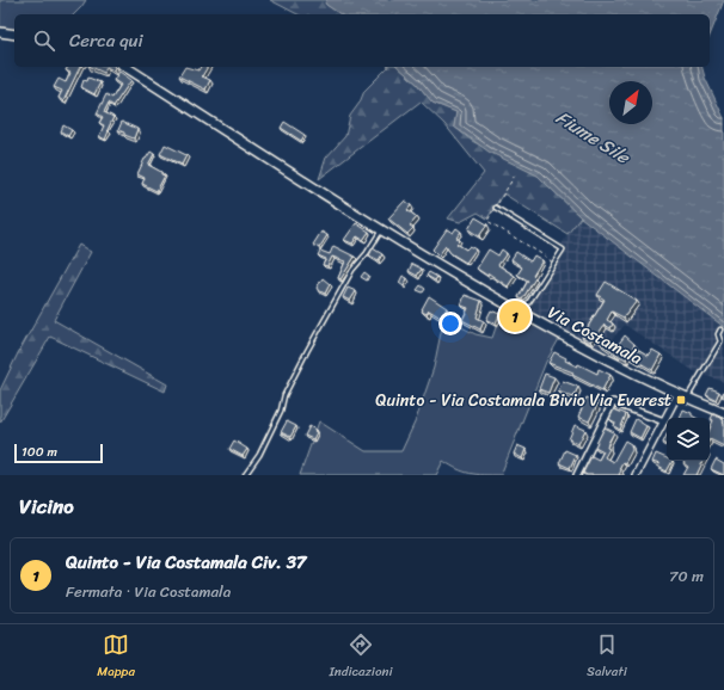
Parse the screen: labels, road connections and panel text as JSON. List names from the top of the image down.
{
  "streets": {
    "main road": ["Via Costamala"]
  },
  "water": ["Fiume Sile"],
  "places": {
    "transit": ["Quinto - Via Costamala Bivio Via Everest"]
  },
  "scale_bar": "100 m",
  "north": "top right",
  "page": {
    "search": "Cerca qui",
    "pins": "1",
    "scale": "100 m",
    "heading": "Vicino",
    "list": [
      {
        "mark": "1",
        "name": "Quinto - Via Costamala Civ. 37",
        "note": "Fermata · Via Costamala",
        "value": "70 m"
      }
    ],
    "nav": ["Mappa", "Indicazioni", "Salvati"]
  }
}
